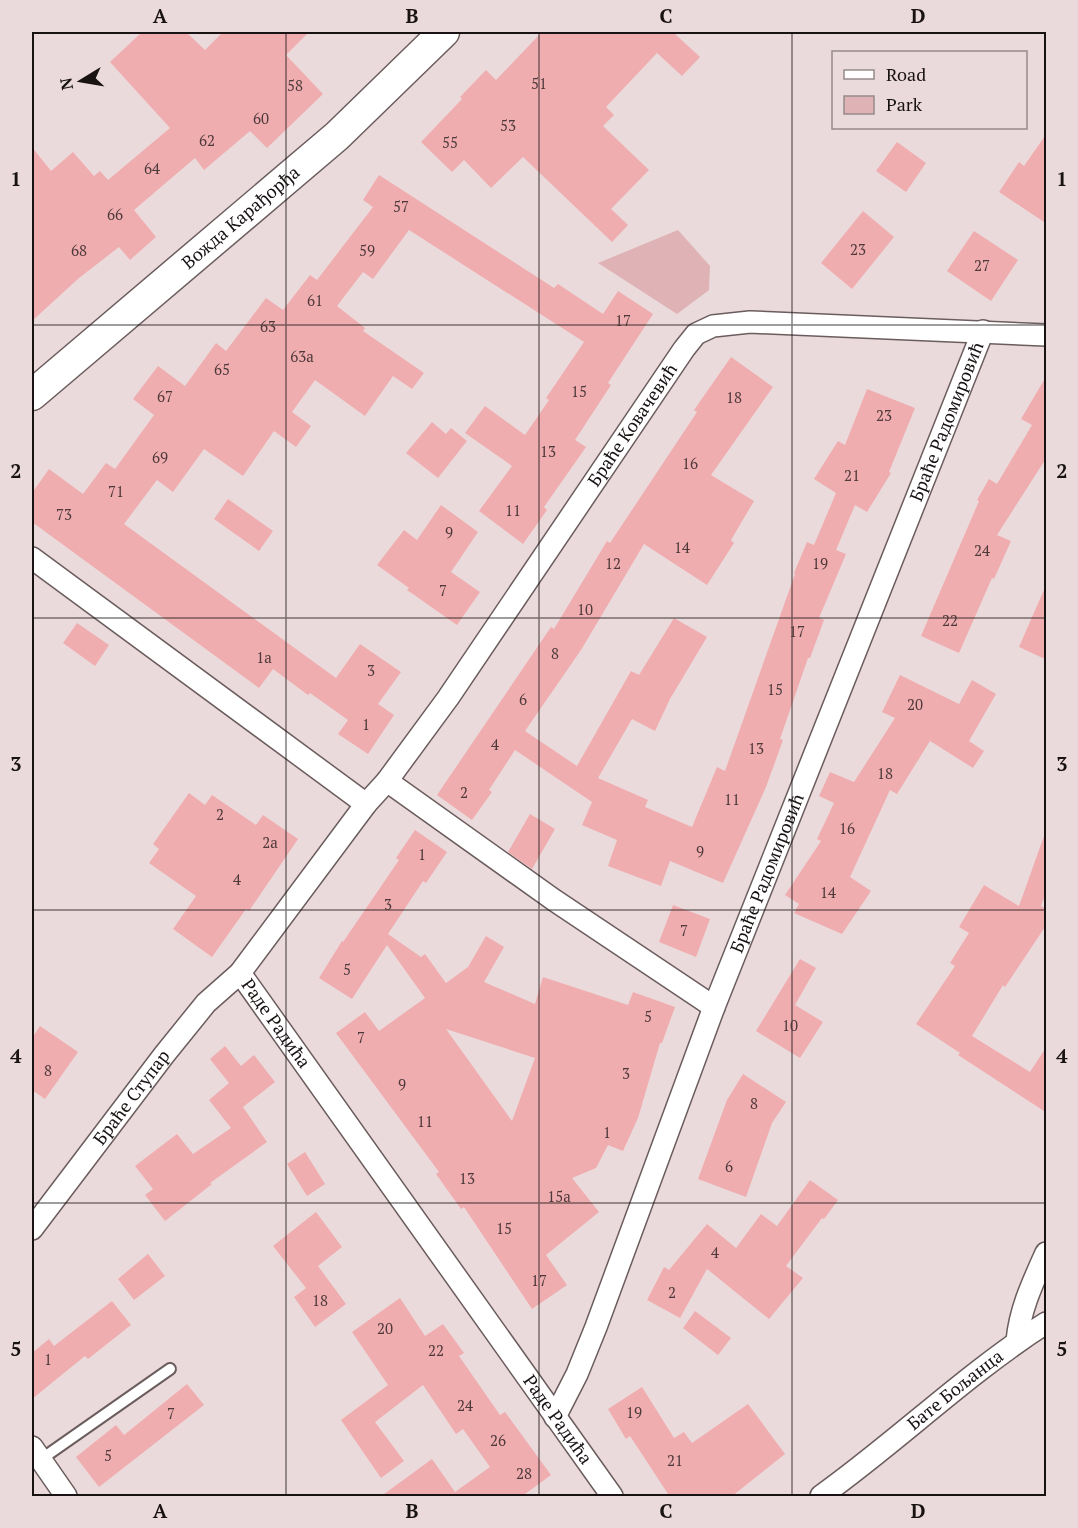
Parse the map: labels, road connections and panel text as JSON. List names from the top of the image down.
{
  "streets": {
    "main road": ["Вожда Карађорђа"],
    "street": [
      "Браће Радомировић",
      "Браће Ковачевић",
      "Раде Радића",
      "Браће Ступар",
      "Бате Бољанца"
    ]
  },
  "crossings": [
    ["Браће Радомировић", "Браће Ковачевић"],
    ["Браће Радомировић", "Раде Радића"],
    ["Браће Ковачевић", "Раде Радића"],
    ["Раде Радића", "Браће Ступар"]
  ],
  "house_numbers": [
    "51",
    "58",
    "60",
    "53",
    "62",
    "55",
    "64",
    "57",
    "66",
    "23",
    "68",
    "59",
    "27",
    "61",
    "17",
    "63",
    "63a",
    "65",
    "15",
    "67",
    "18",
    "23",
    "13",
    "69",
    "16",
    "21",
    "71",
    "11",
    "73",
    "9",
    "14",
    "24",
    "12",
    "19",
    "7",
    "10",
    "22",
    "17",
    "8",
    "1a",
    "3",
    "15",
    "6",
    "20",
    "1",
    "4",
    "13",
    "18",
    "2",
    "11",
    "2",
    "16",
    "2a",
    "9",
    "1",
    "4",
    "14",
    "3",
    "7",
    "5",
    "5",
    "10",
    "7",
    "8",
    "3",
    "9",
    "8",
    "11",
    "1",
    "6",
    "13",
    "15a",
    "15",
    "4",
    "17",
    "2",
    "18",
    "20",
    "22",
    "1",
    "24",
    "19",
    "7",
    "26",
    "5",
    "21",
    "28"
  ],
  "legend": ["Road", "Park"],
  "north": "left",
  "grid": {
    "columns": [
      "A",
      "B",
      "C",
      "D"
    ],
    "rows": [
      "1",
      "2",
      "3",
      "4",
      "5"
    ]
  }
}
